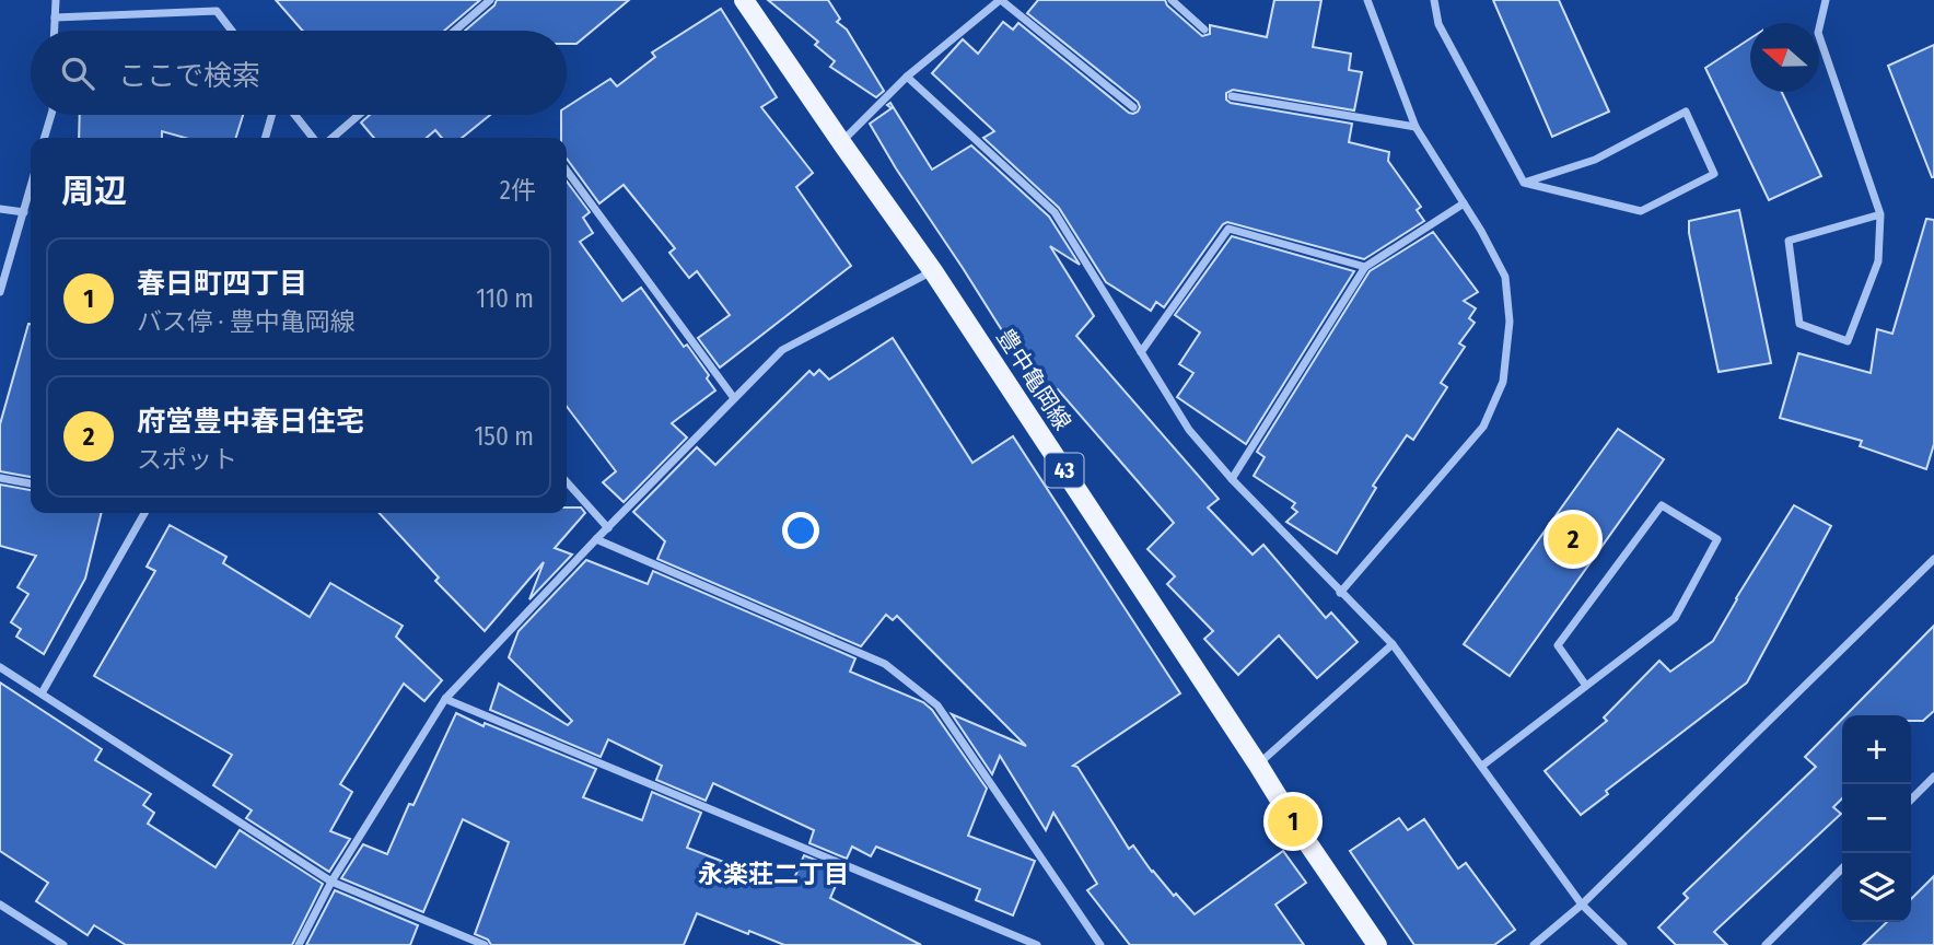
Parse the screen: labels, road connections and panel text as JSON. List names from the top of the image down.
{
  "streets": {
    "main road": ["豊中亀岡線", "43"]
  },
  "districts": ["永楽荘二丁目"],
  "north": "left",
  "page": {
    "search": "ここで検索",
    "heading": ["周辺", "2件"],
    "list": [
      {
        "mark": "1",
        "name": "春日町四丁目",
        "note": "バス停 · 豊中亀岡線",
        "value": "110 m"
      },
      {
        "mark": "2",
        "name": "府営豊中春日住宅",
        "note": "スポット",
        "value": "150 m"
      }
    ],
    "pins": ["2", "1"],
    "map_buttons": ["+", "−"]
  }
}
